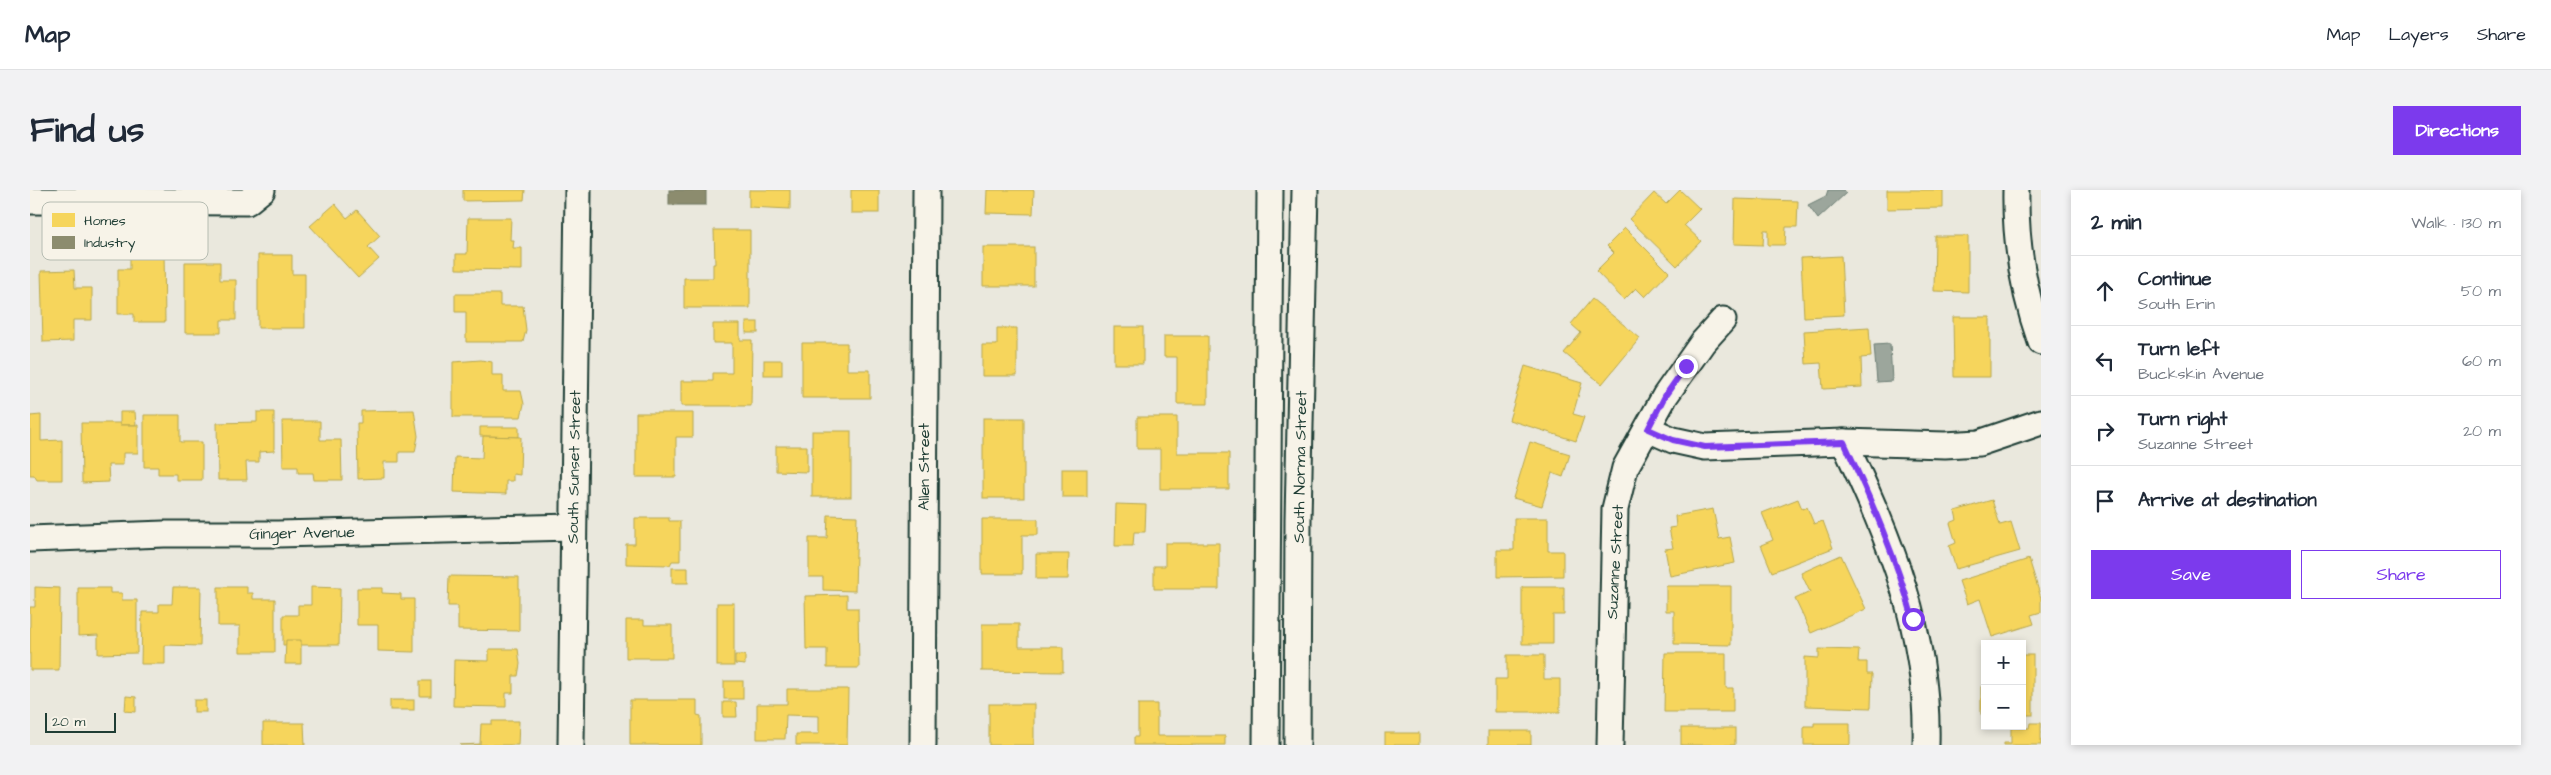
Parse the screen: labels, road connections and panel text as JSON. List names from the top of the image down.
{
  "streets": {
    "street": [
      "South Sunset Street",
      "Allen Street",
      "South Norma Street",
      "Ginger Avenue",
      "Suzanne Street"
    ]
  },
  "crossings": [
    ["South Sunset Street", "Ginger Avenue"]
  ],
  "legend": ["Homes", "Industry"],
  "scale_bar": "20 m",
  "page": {
    "header": "Map",
    "nav": ["Map", "Layers", "Share"],
    "title": "Find us",
    "buttons": [
      "Directions",
      ["Save", "Share"]
    ],
    "heading": ["2 min", "Walk · 130 m"],
    "list": [
      ["Continue", "South Erin", "50 m"],
      ["Turn left", "Buckskin Avenue", "60 m"],
      ["Turn right", "Suzanne Street", "20 m"],
      "Arrive at destination"
    ],
    "map_buttons": ["+", "−"],
    "scale": "20 m"
  }
}
